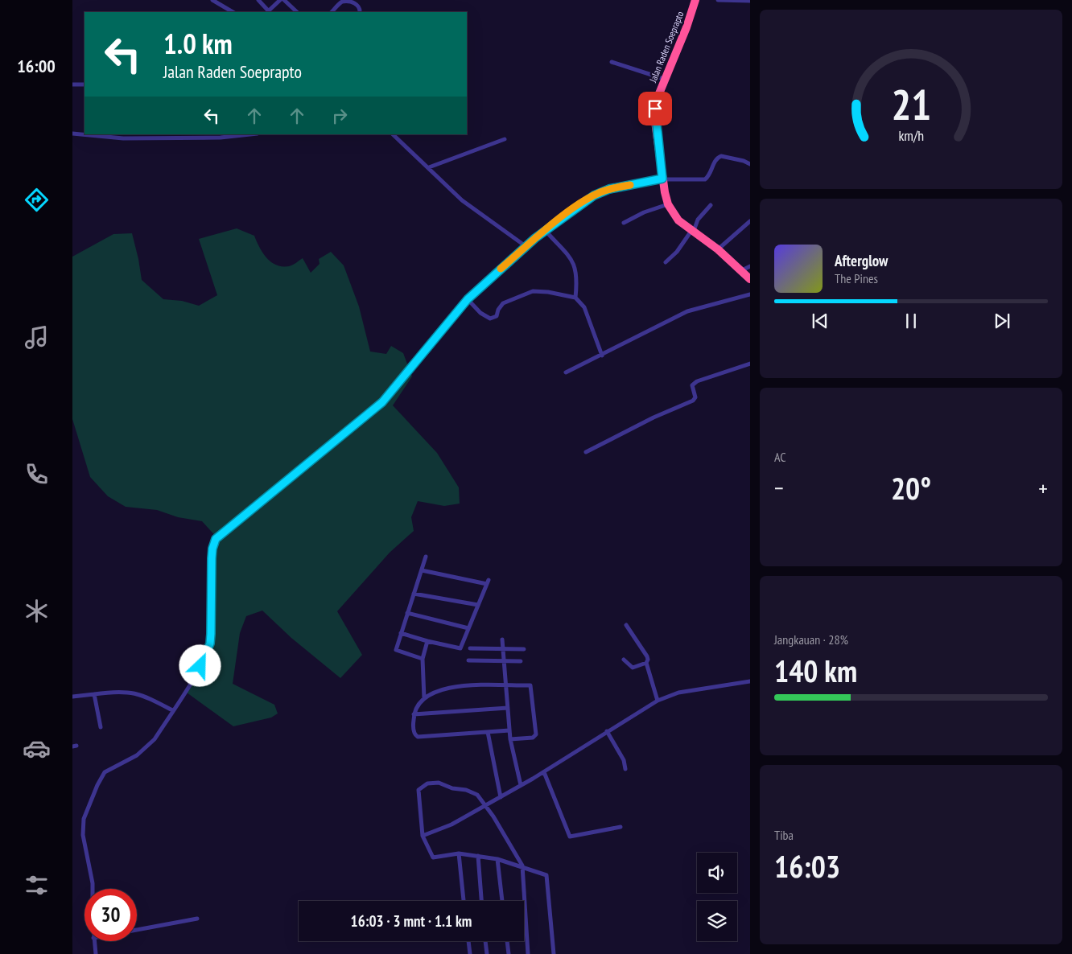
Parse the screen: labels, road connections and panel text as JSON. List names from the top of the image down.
{
  "streets": {
    "highway": ["Jalan Raden Soeprapto"]
  },
  "page": {
    "tabs": "16:00",
    "turn": ["1.0 km", "Jalan Raden Soeprapto"],
    "song": ["Afterglow", "The Pines"],
    "tile": [
      "AC",
      ["Jangkauan · 28%", "140 km"],
      ["Tiba", "16:03"]
    ],
    "heat": ["−", "20°", "+"],
    "limit": "30",
    "trip": "16:03 · 3 mnt · 1.1 km",
    "gauge": ["21", "km/h"]
  }
}
